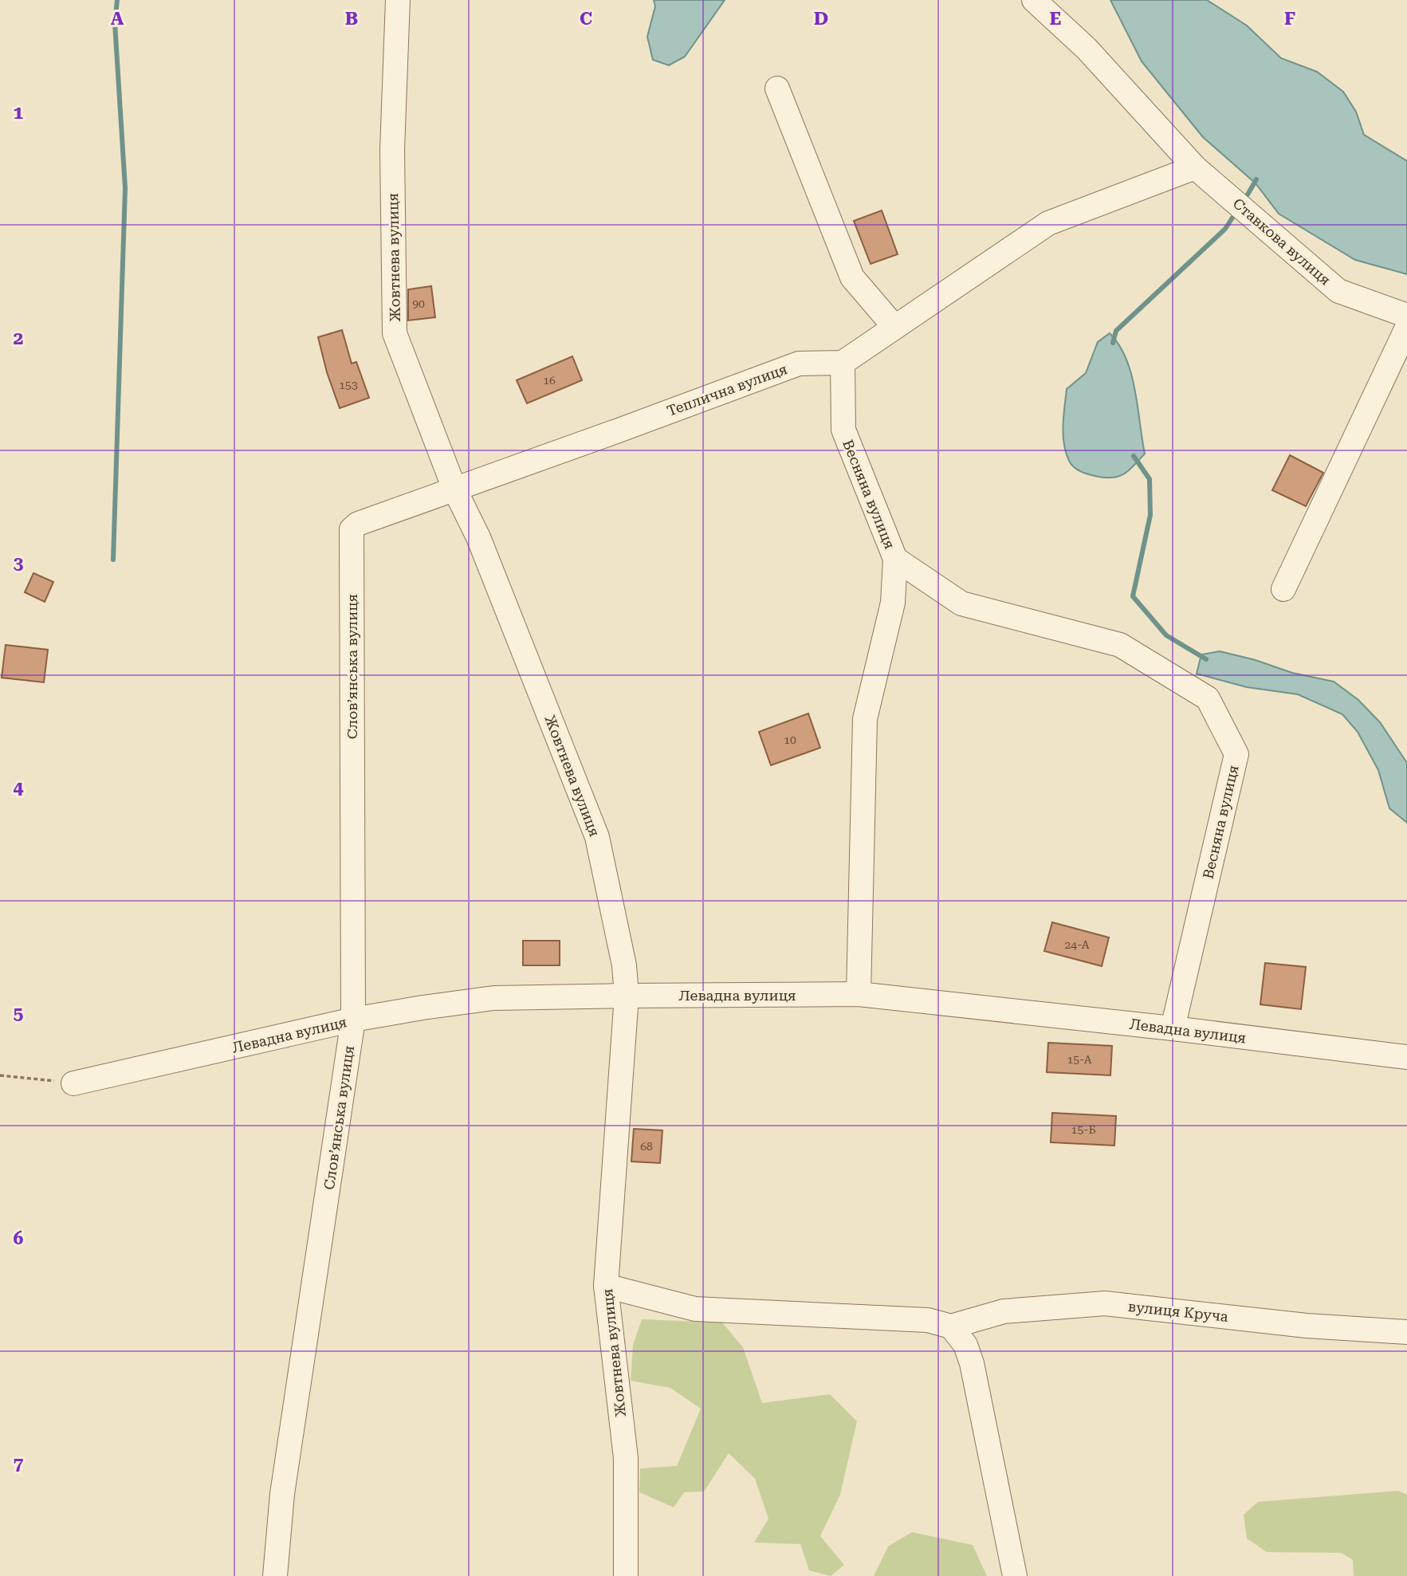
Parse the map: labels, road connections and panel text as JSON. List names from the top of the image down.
{
  "streets": {
    "street": [
      "Ставкова вулиця",
      "Жовтнева вулиця",
      "Теплична вулиця",
      "Весняна вулиця",
      "Словʼянська вулиця",
      "Левадна вулиця",
      "вулиця Круча"
    ]
  },
  "crossings": [
    ["Жовтнева вулиця", "Теплична вулиця"],
    ["Жовтнева вулиця", "Левадна вулиця"],
    ["Жовтнева вулиця", "вулиця Круча"],
    ["Теплична вулиця", "Весняна вулиця"],
    ["Теплична вулиця", "Словʼянська вулиця"],
    ["Весняна вулиця", "Левадна вулиця"],
    ["Словʼянська вулиця", "Левадна вулиця"]
  ],
  "house_numbers": [
    "90",
    "16",
    "153",
    "10",
    "24-А",
    "15-А",
    "15-Б",
    "68"
  ],
  "grid": {
    "columns": [
      "A",
      "B",
      "C",
      "D",
      "E",
      "F"
    ],
    "rows": [
      "1",
      "2",
      "3",
      "4",
      "5",
      "6",
      "7"
    ]
  }
}
